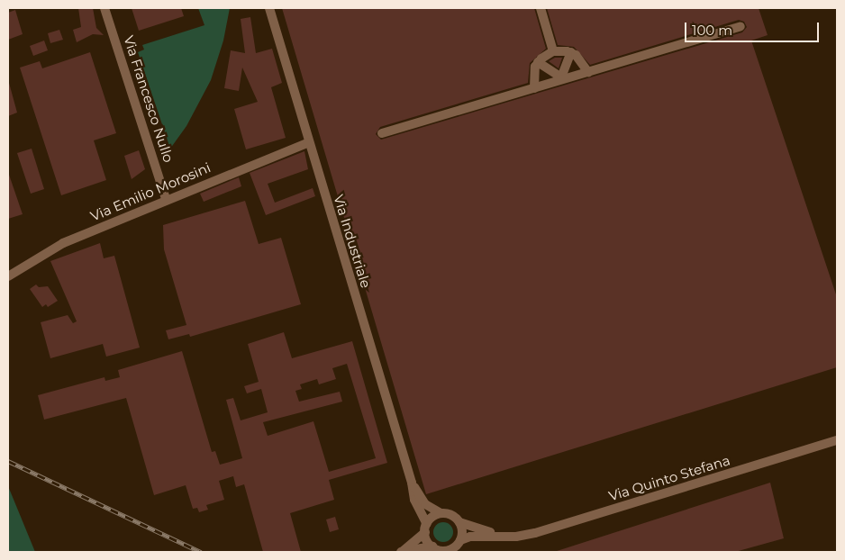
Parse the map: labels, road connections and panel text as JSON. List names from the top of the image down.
{
  "streets": {
    "street": [
      "Via Francesco Nullo",
      "Via Emilio Morosini",
      "Via Industriale",
      "Via Quinto Stefana"
    ]
  },
  "crossings": [
    ["Via Francesco Nullo", "Via Emilio Morosini"],
    ["Via Emilio Morosini", "Via Industriale"],
    ["Via Industriale", "Via Quinto Stefana"]
  ],
  "scale_bar": "100 m"
}
